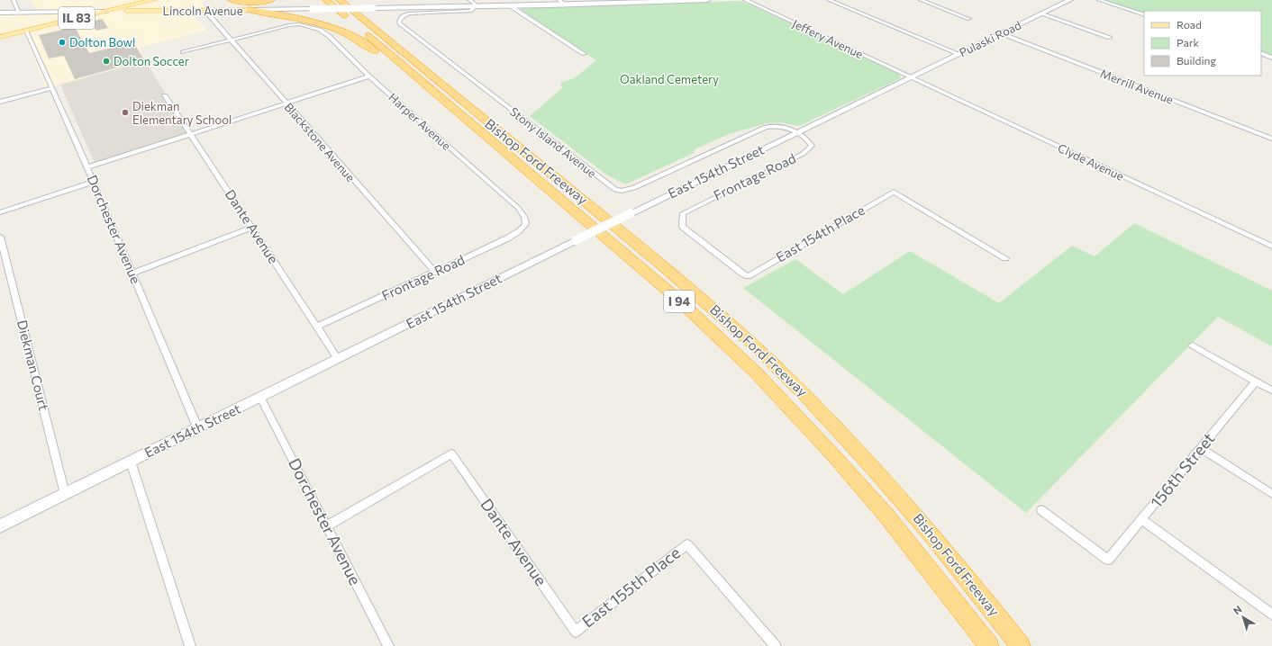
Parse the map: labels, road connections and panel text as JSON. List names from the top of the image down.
{
  "streets": {
    "highway": ["Bishop Ford Freeway", "I 94"],
    "main road": ["Lincoln Avenue", "IL 83"],
    "street": [
      "Jeffery Avenue",
      "Pulaski Road",
      "Merrill Avenue",
      "Harper Avenue",
      "Blackstone Avenue",
      "Stony Island Avenue",
      "Clyde Avenue",
      "East 154th Street",
      "Frontage Road",
      "Dante Avenue",
      "Dorchester Avenue",
      "East 154th Place",
      "Diekman Court",
      "156th Street",
      "East 155th Place"
    ]
  },
  "crossings": [
    ["Lincoln Avenue", "IL 83"],
    ["Lincoln Avenue", "Blackstone Avenue"],
    ["Lincoln Avenue", "Stony Island Avenue"],
    ["IL 83", "Dorchester Avenue"],
    ["Jeffery Avenue", "Pulaski Road"],
    ["Jeffery Avenue", "Clyde Avenue"],
    ["Jeffery Avenue", "East 154th Street"],
    ["Pulaski Road", "Merrill Avenue"],
    ["Pulaski Road", "Clyde Avenue"],
    ["Pulaski Road", "East 154th Street"],
    ["Harper Avenue", "Blackstone Avenue"],
    ["Harper Avenue", "Frontage Road"],
    ["Blackstone Avenue", "Frontage Road"],
    ["Stony Island Avenue", "East 154th Street"],
    ["Stony Island Avenue", "Frontage Road"],
    ["Clyde Avenue", "East 154th Street"],
    ["East 154th Street", "Frontage Road"],
    ["East 154th Street", "Dante Avenue"],
    ["East 154th Street", "Dorchester Avenue"],
    ["East 154th Street", "Diekman Court"],
    ["Frontage Road", "Dante Avenue"],
    ["Frontage Road", "East 154th Place"],
    ["Dante Avenue", "Dorchester Avenue"],
    ["Dante Avenue", "East 155th Place"]
  ],
  "parks": ["Oakland Cemetery"],
  "places": ["Dolton Bowl", "Dolton Soccer", "Diekman Elementary School"],
  "legend": ["Road", "Park", "Building"],
  "north": "top left"
}
